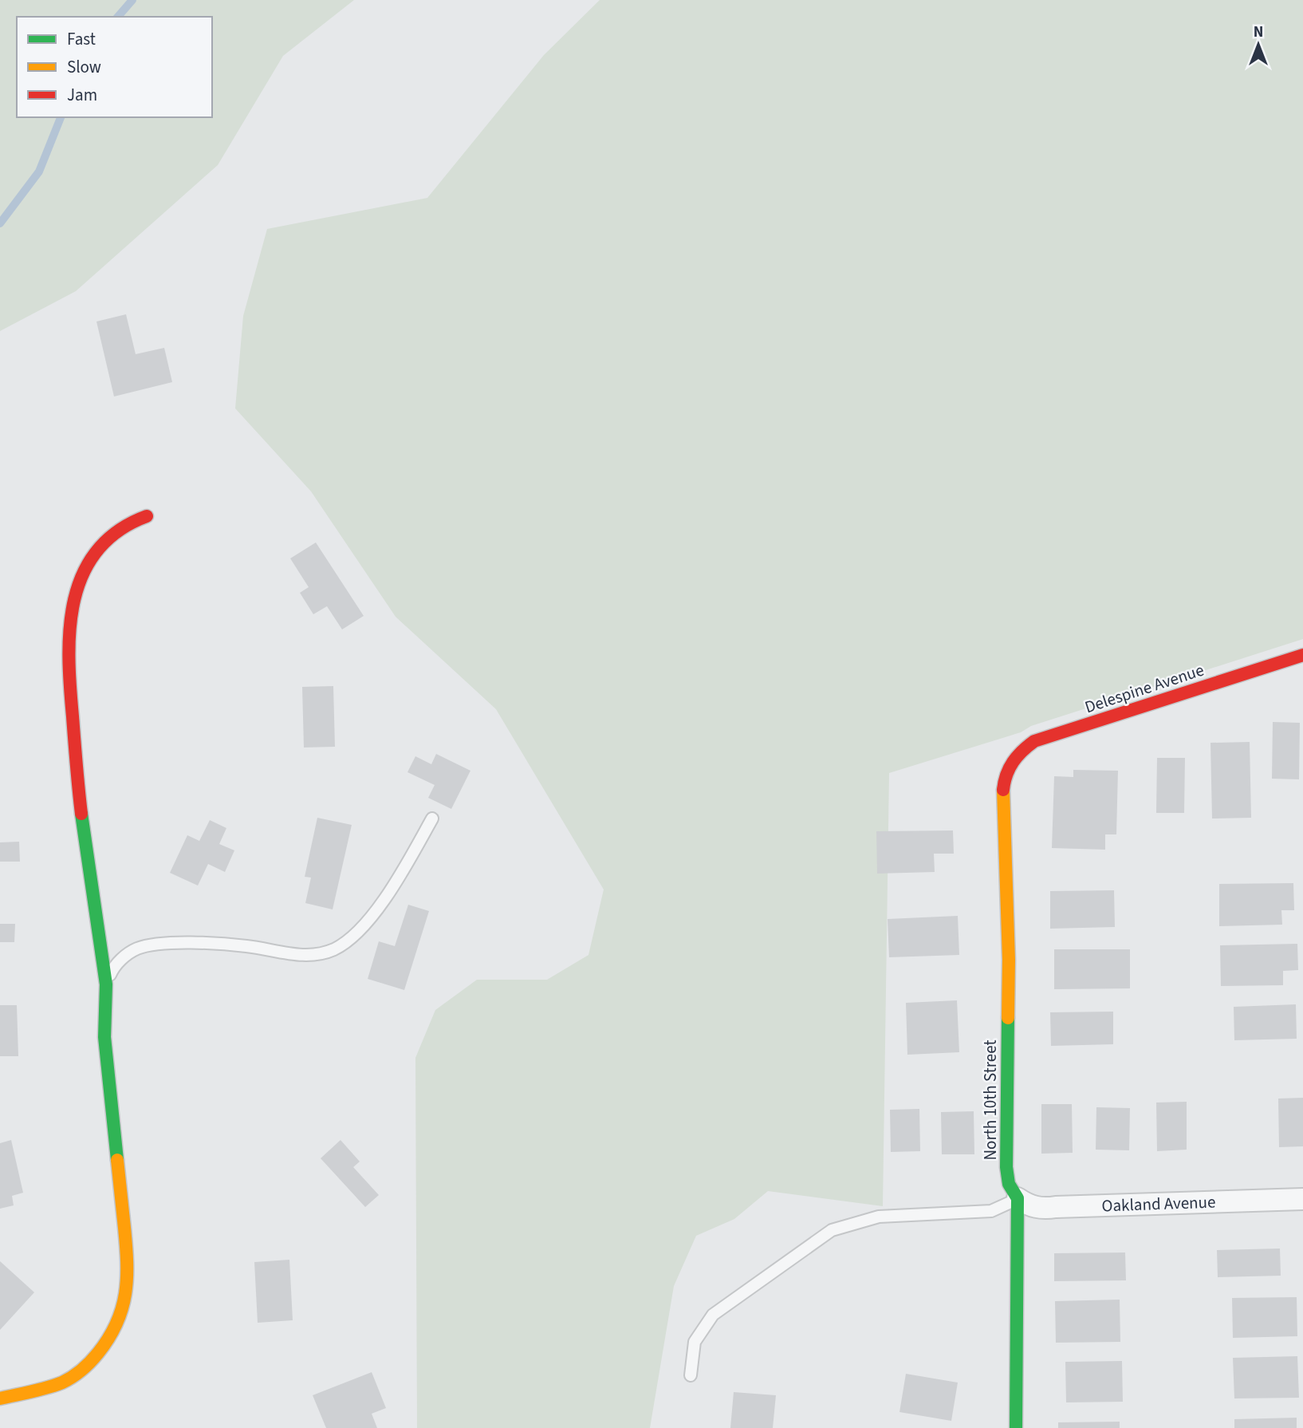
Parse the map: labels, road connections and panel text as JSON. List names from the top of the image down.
{
  "streets": {
    "street": ["Delespine Avenue", "North 10th Street", "Oakland Avenue"]
  },
  "crossings": [
    ["Delespine Avenue", "North 10th Street"],
    ["North 10th Street", "Oakland Avenue"]
  ],
  "legend": ["Fast", "Slow", "Jam"],
  "north": "top"
}
